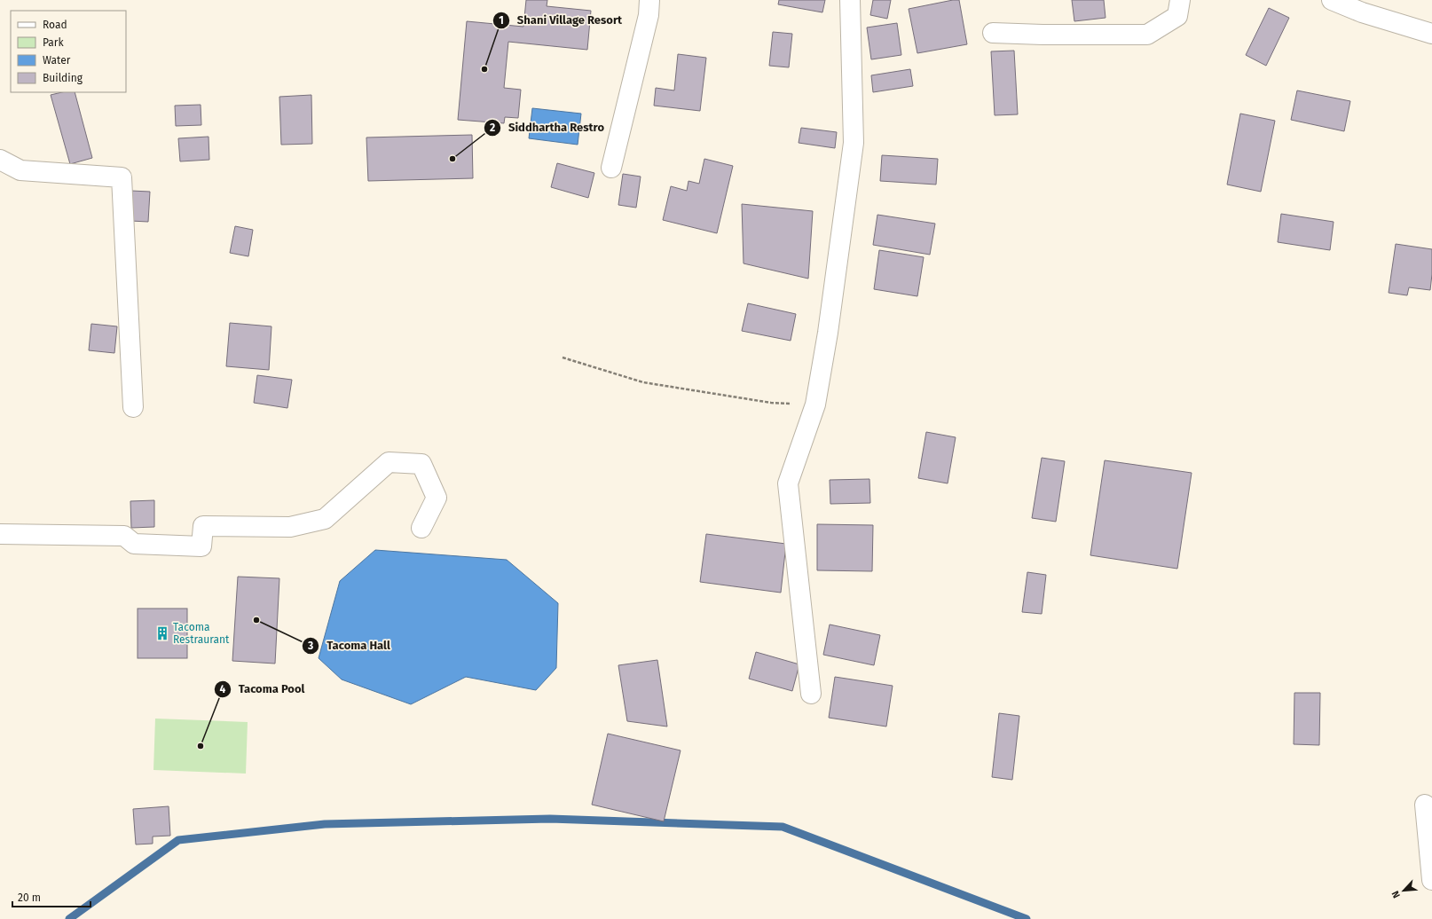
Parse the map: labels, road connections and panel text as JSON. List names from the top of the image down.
{
  "places": {
    "other": [
      "Shani Village Resort",
      "Siddhartha Restro",
      "Tacoma Hall",
      "Tacoma Pool"
    ],
    "building": ["Tacoma Restraurant"]
  },
  "legend": [
    "Road",
    "Park",
    "Water",
    "Building"
  ],
  "scale_bar": "20 m",
  "north": "bottom left"
}
